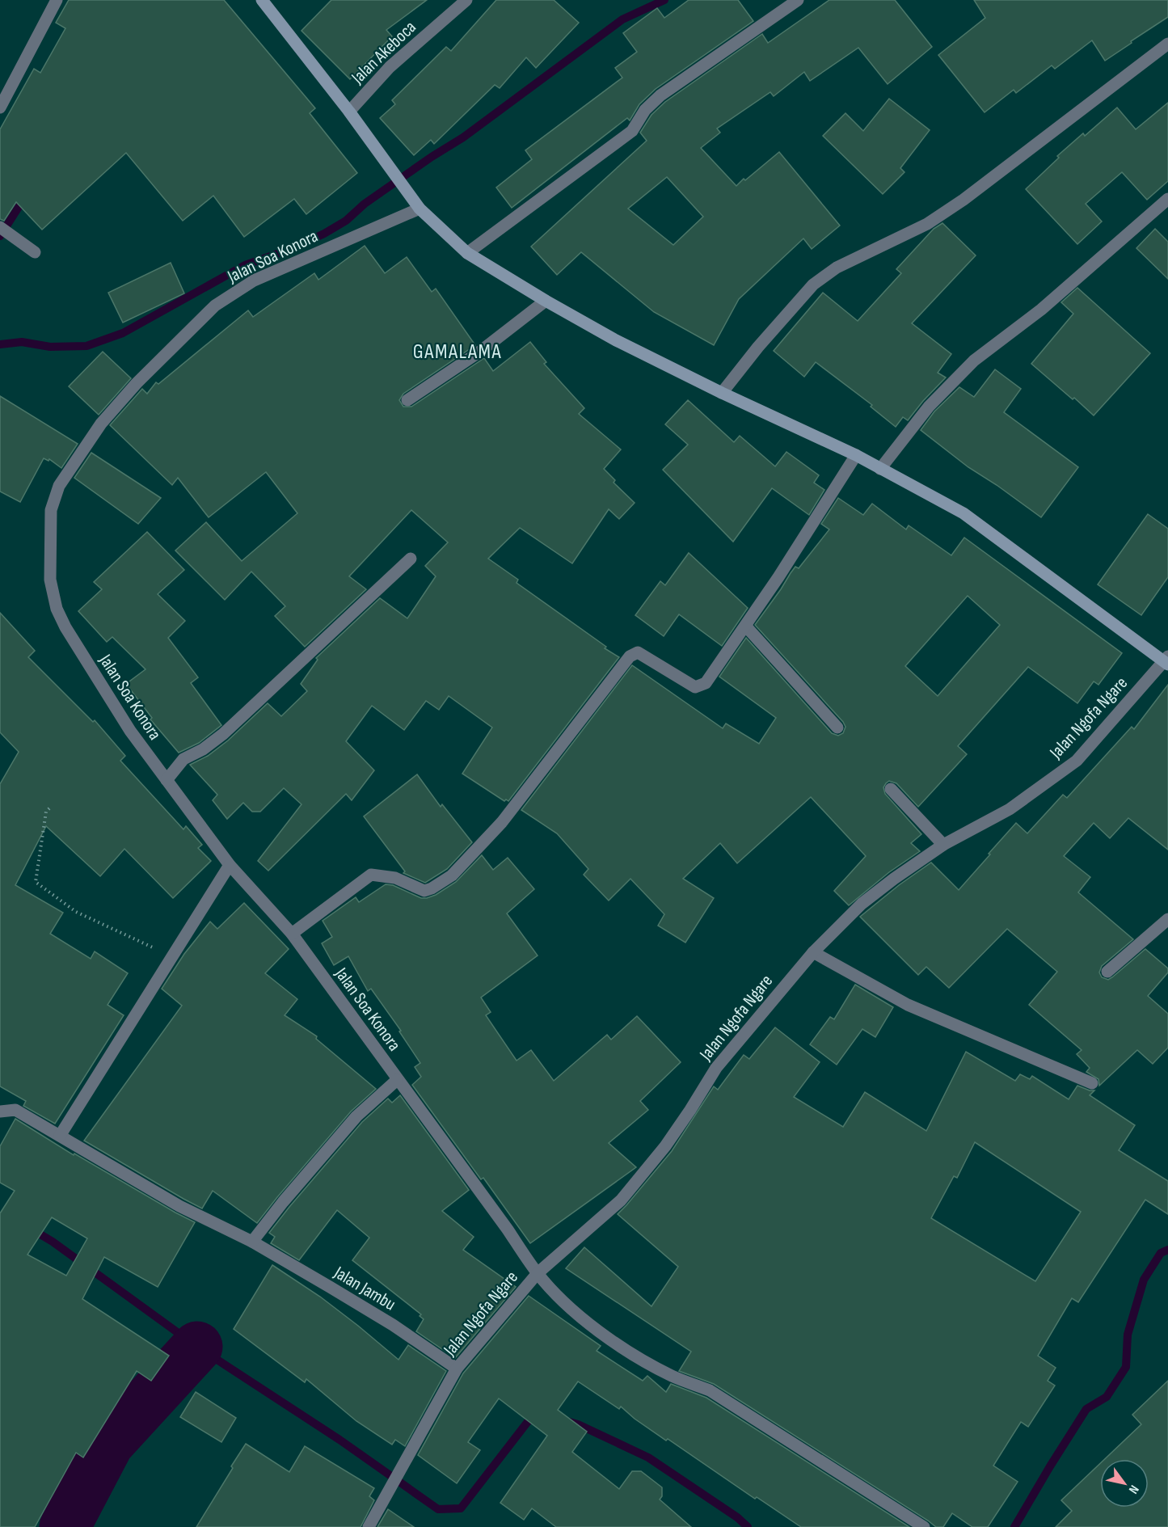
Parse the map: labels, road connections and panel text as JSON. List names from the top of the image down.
{
  "streets": {
    "street": [
      "Jalan Akeboca",
      "Jalan Soa Konora",
      "Jalan Ngofa Ngare",
      "Jalan Jambu"
    ]
  },
  "crossings": [
    ["Jalan Soa Konora", "Jalan Ngofa Ngare"],
    ["Jalan Ngofa Ngare", "Jalan Jambu"]
  ],
  "districts": ["GAMALAMA"],
  "north": "bottom right"
}
